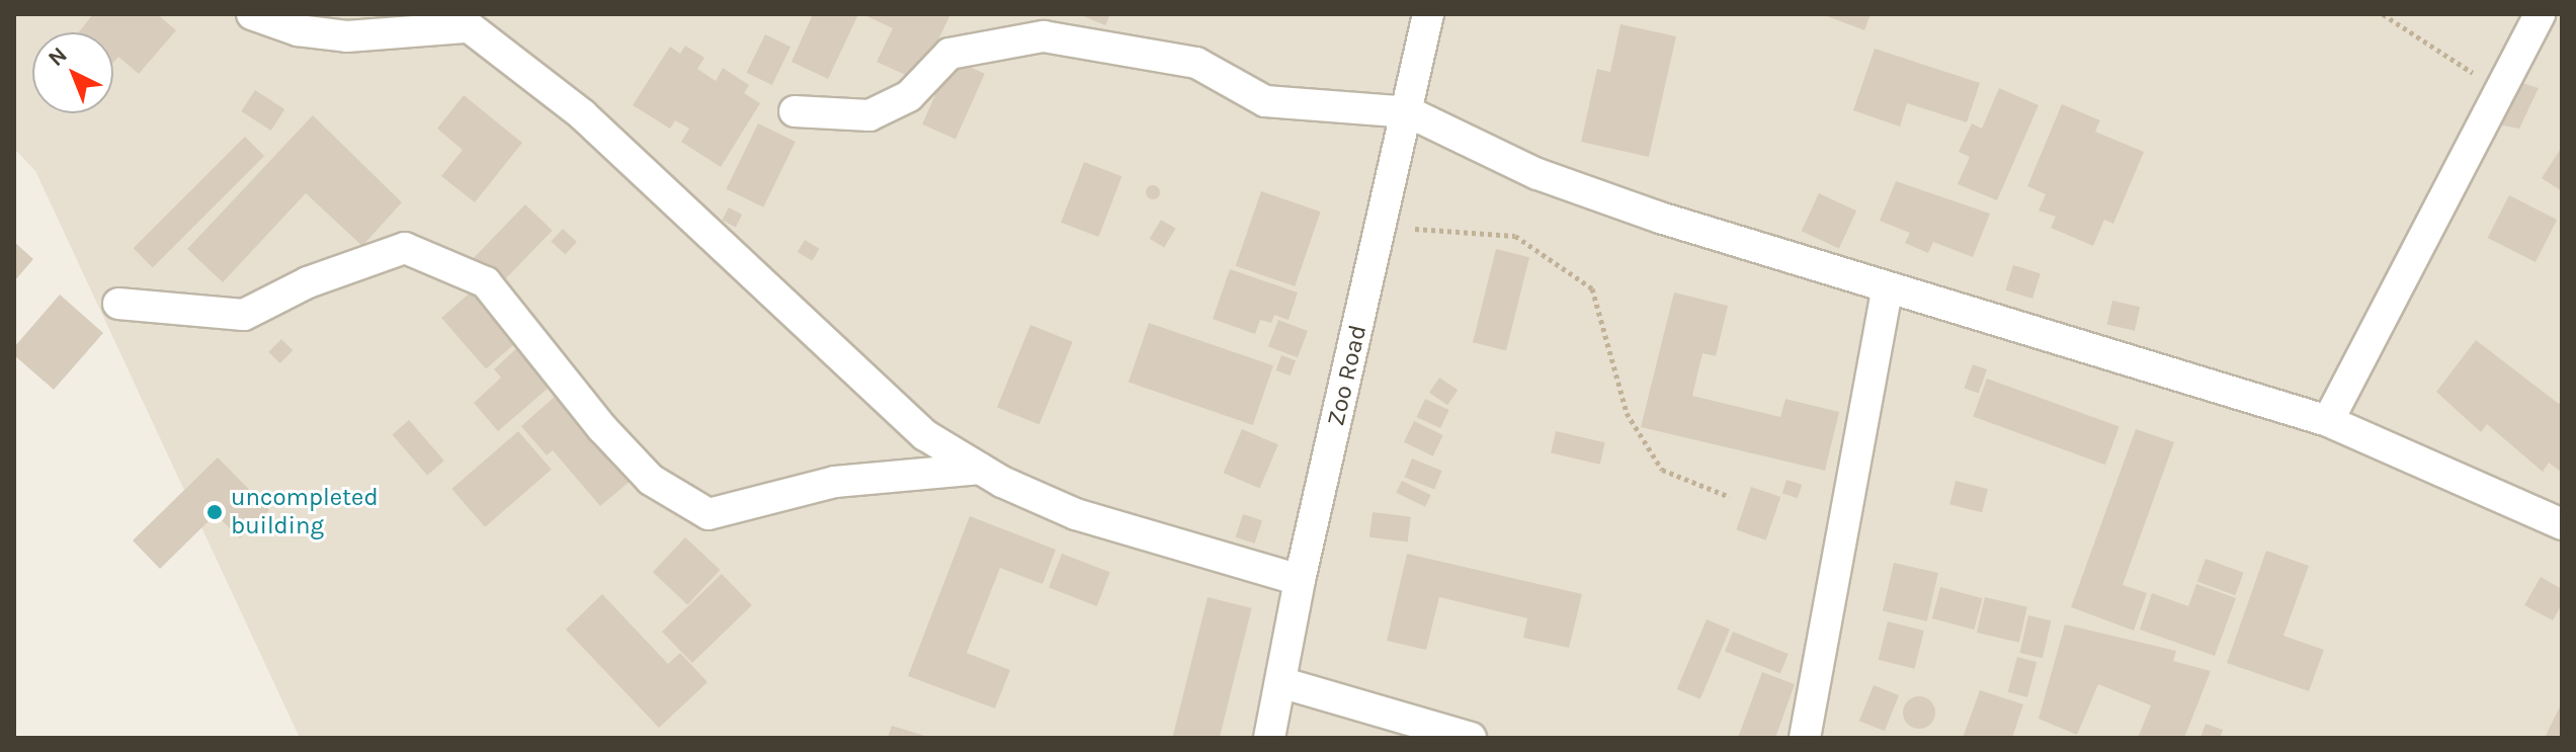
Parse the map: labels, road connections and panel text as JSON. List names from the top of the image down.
{
  "streets": {
    "street": ["Zoo Road"]
  },
  "places": ["uncompleted building"],
  "north": "top left"
}
